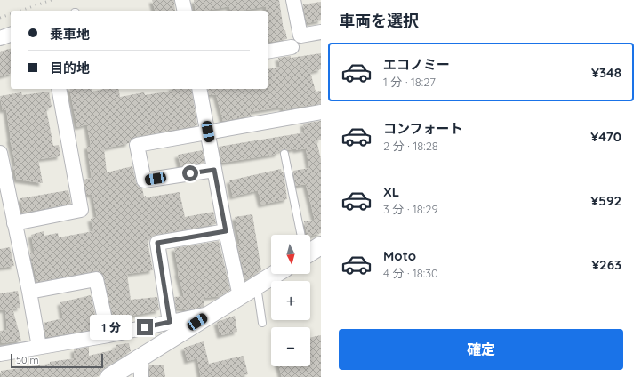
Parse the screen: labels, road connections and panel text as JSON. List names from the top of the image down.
{
  "scale_bar": "50 m",
  "north": "bottom",
  "page": {
    "heading": "車両を選択",
    "banner": ["乗車地", "目的地"],
    "list": [
      {
        "name": "エコノミー",
        "note": "1 分 · 18:27",
        "value": "¥348"
      },
      {
        "name": "コンフォート",
        "note": "2 分 · 18:28",
        "value": "¥470"
      },
      {
        "name": "XL",
        "note": "3 分 · 18:29",
        "value": "¥592"
      },
      {
        "name": "Moto",
        "note": "4 分 · 18:30",
        "value": "¥263"
      }
    ],
    "map_buttons": ["+", "−"],
    "bubble": "1 分",
    "buttons": "確定",
    "scale": "50 m"
  }
}
